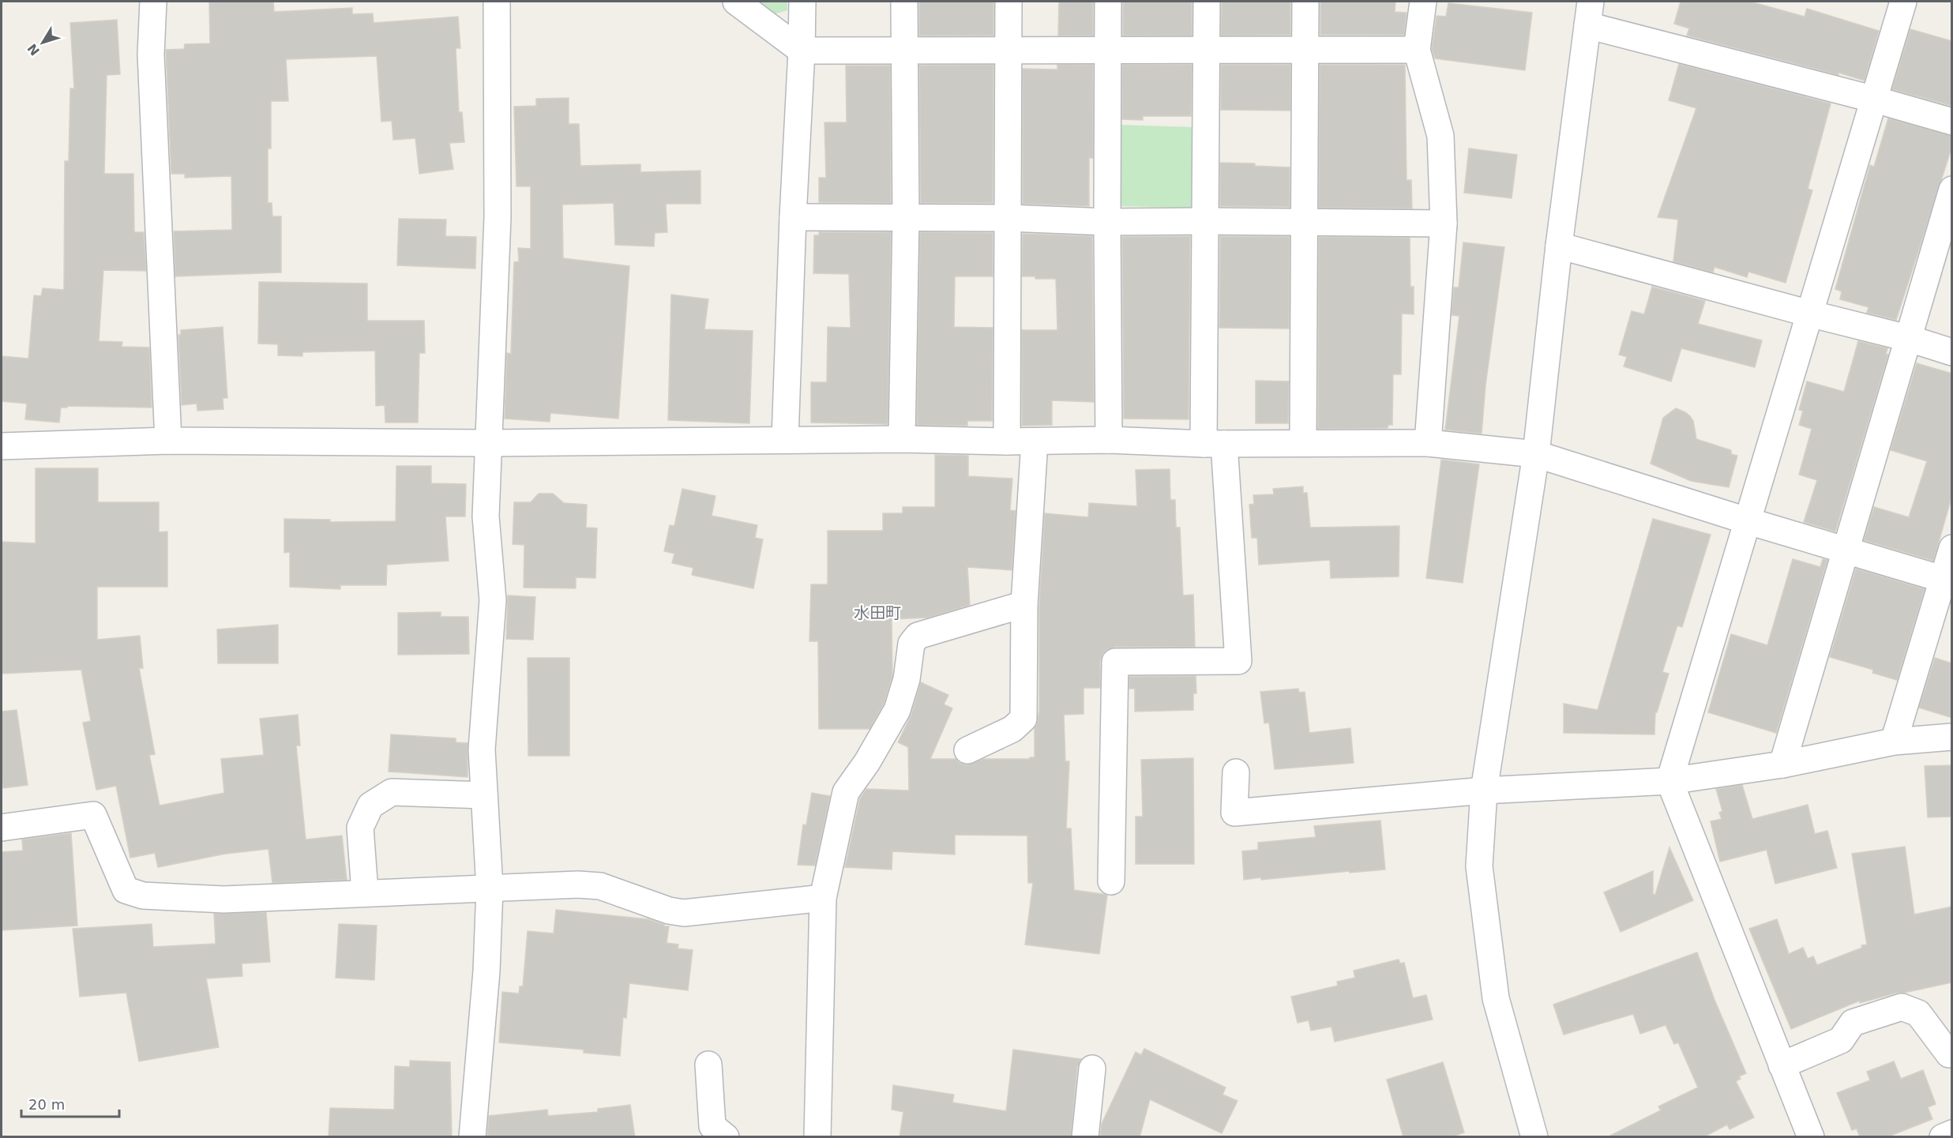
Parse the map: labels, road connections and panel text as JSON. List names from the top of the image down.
{
  "districts": ["水田町"],
  "scale_bar": "20 m",
  "north": "bottom left"
}
